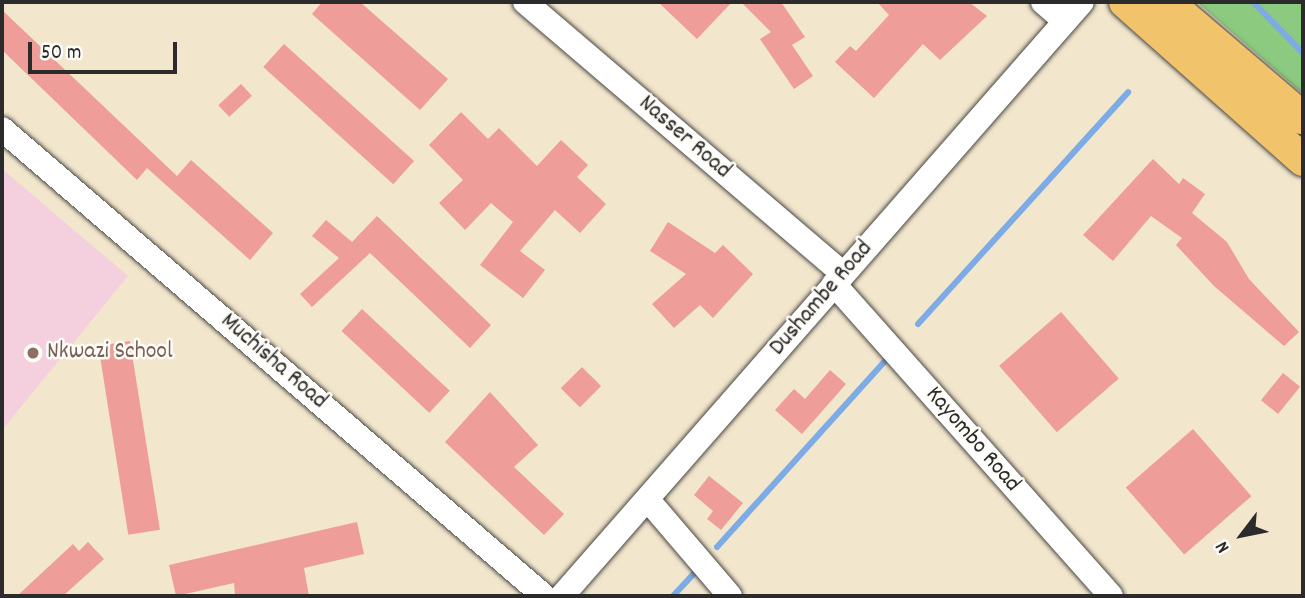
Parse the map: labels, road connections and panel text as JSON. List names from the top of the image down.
{
  "streets": {
    "street": [
      "Nasser Road",
      "Dushambe Road",
      "Muchisha Road",
      "Kayombo Road"
    ]
  },
  "crossings": [
    ["Nasser Road", "Dushambe Road"],
    ["Nasser Road", "Kayombo Road"],
    ["Dushambe Road", "Kayombo Road"]
  ],
  "places": ["Nkwazi School"],
  "scale_bar": "50 m",
  "north": "bottom left"
}
